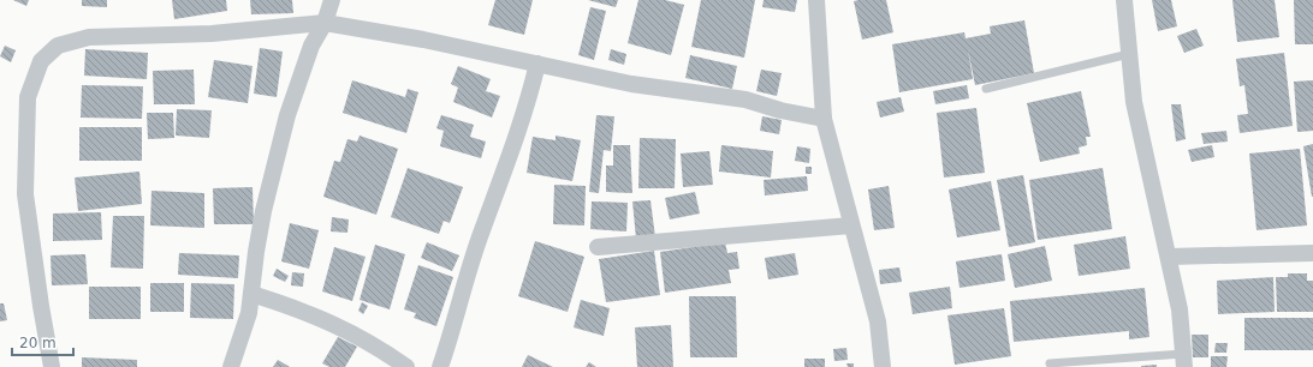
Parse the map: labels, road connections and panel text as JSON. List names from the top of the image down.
{
  "scale_bar": "20 m"
}
